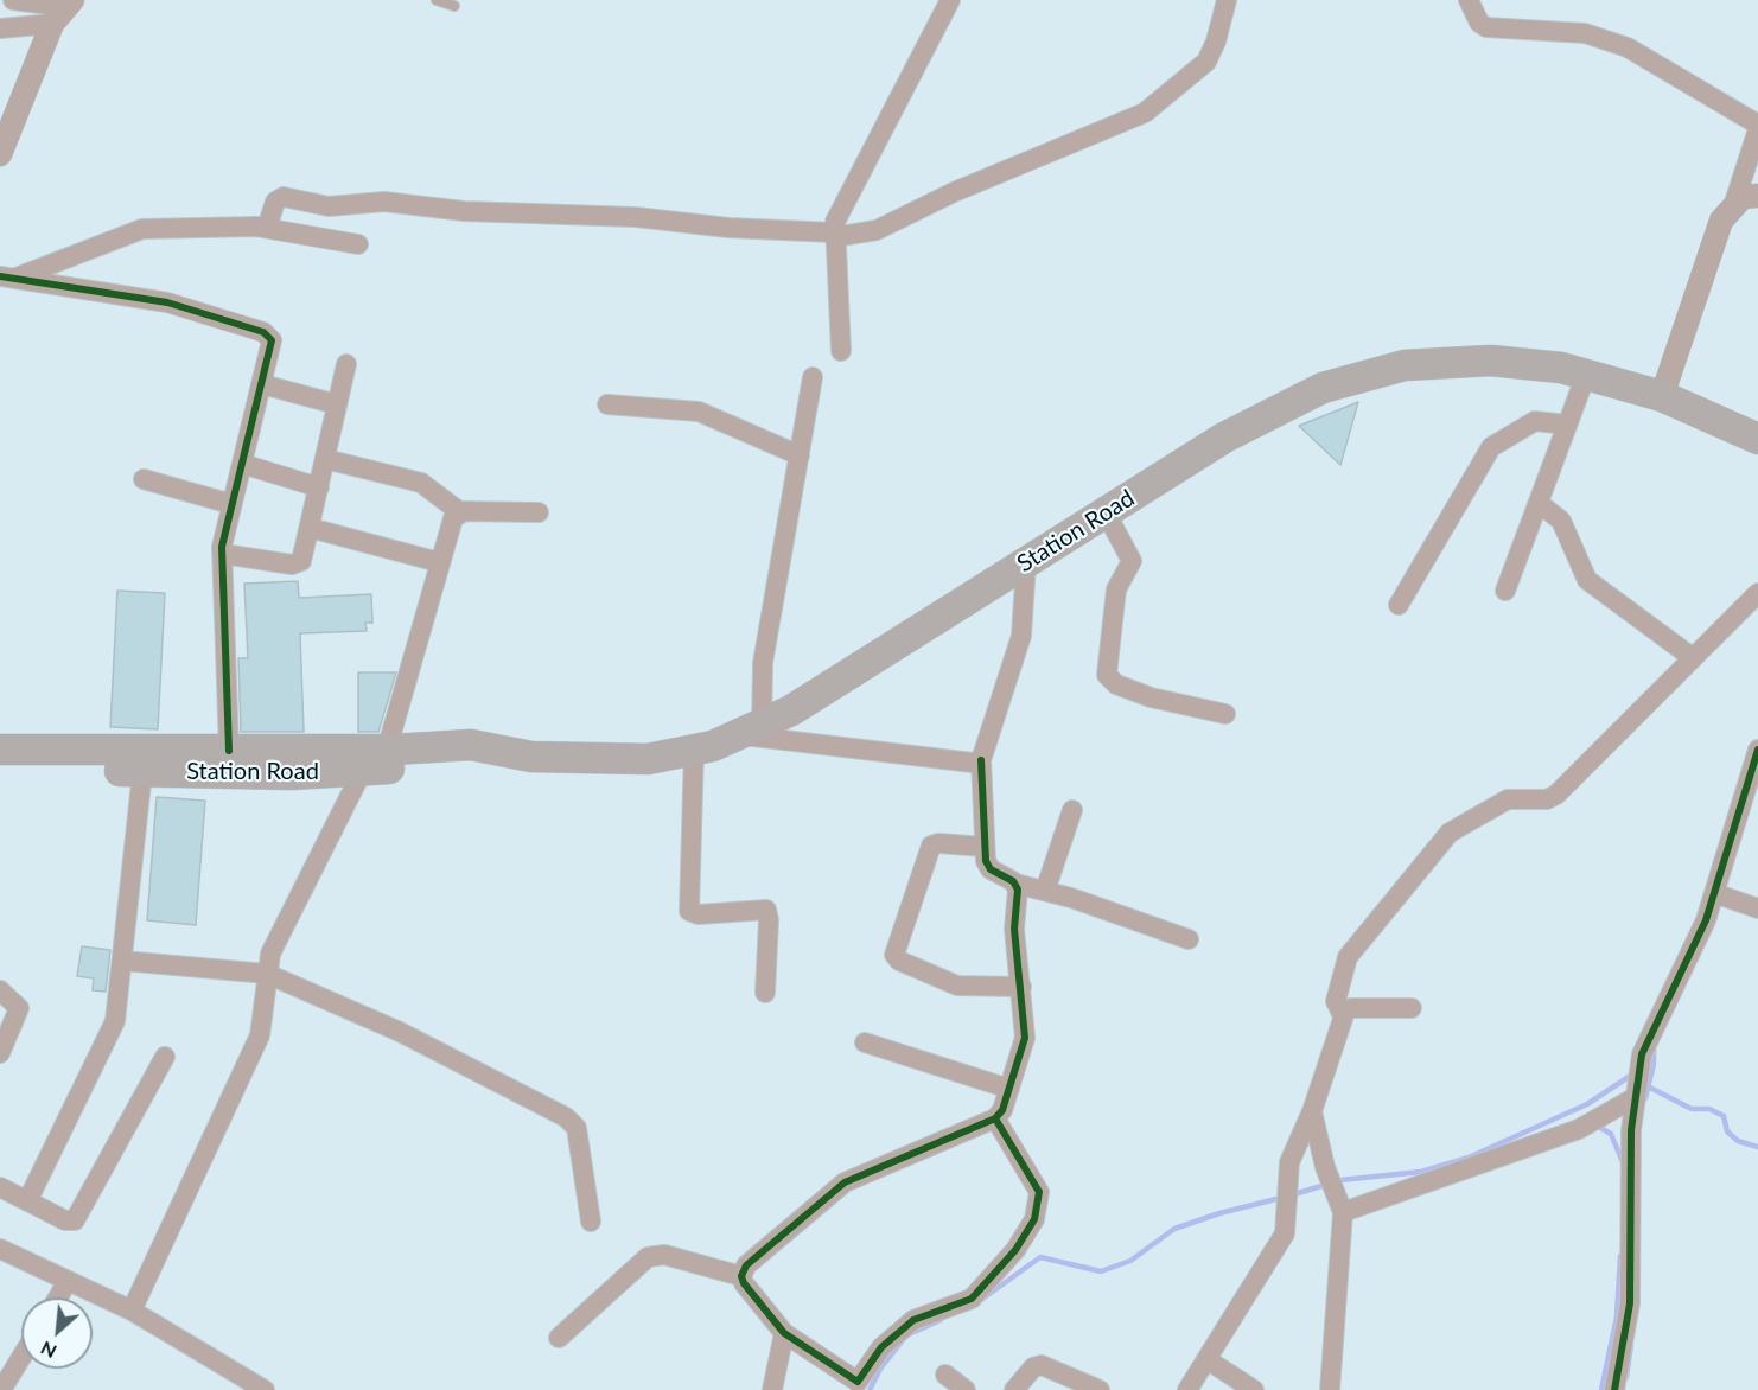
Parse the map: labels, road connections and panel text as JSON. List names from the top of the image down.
{
  "streets": {
    "main road": ["Station Road"]
  },
  "north": "bottom left"
}
